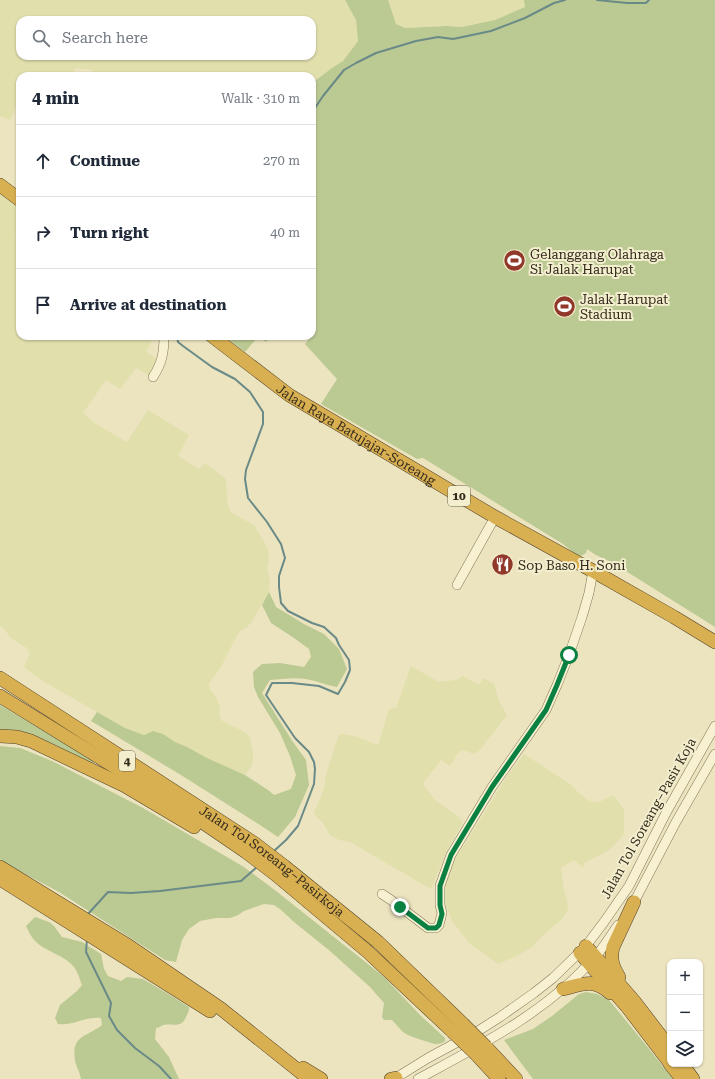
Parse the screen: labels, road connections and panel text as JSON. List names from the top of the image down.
{
  "streets": {
    "highway": [
      "Jalan Raya Batujajar-Soreang",
      "10",
      "4",
      "Jalan Tol Soreang–Pasirkoja"
    ],
    "street": ["Jalan Tol Soreang–Pasir Koja"]
  },
  "places": {
    "sports": ["Gelanggang Olahraga Si Jalak Harupat", "Jalak Harupat Stadium"],
    "restaurant": ["Sop Baso H. Soni"]
  },
  "page": {
    "search": "Search here",
    "heading": ["4 min", "Walk · 310 m"],
    "list": [
      ["Continue", "270 m"],
      ["Turn right", "40 m"],
      "Arrive at destination"
    ],
    "map_buttons": ["+", "−"]
  }
}
